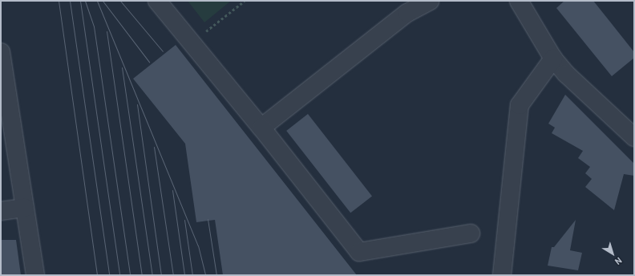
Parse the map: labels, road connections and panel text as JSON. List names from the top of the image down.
{
  "north": "bottom right"
}
